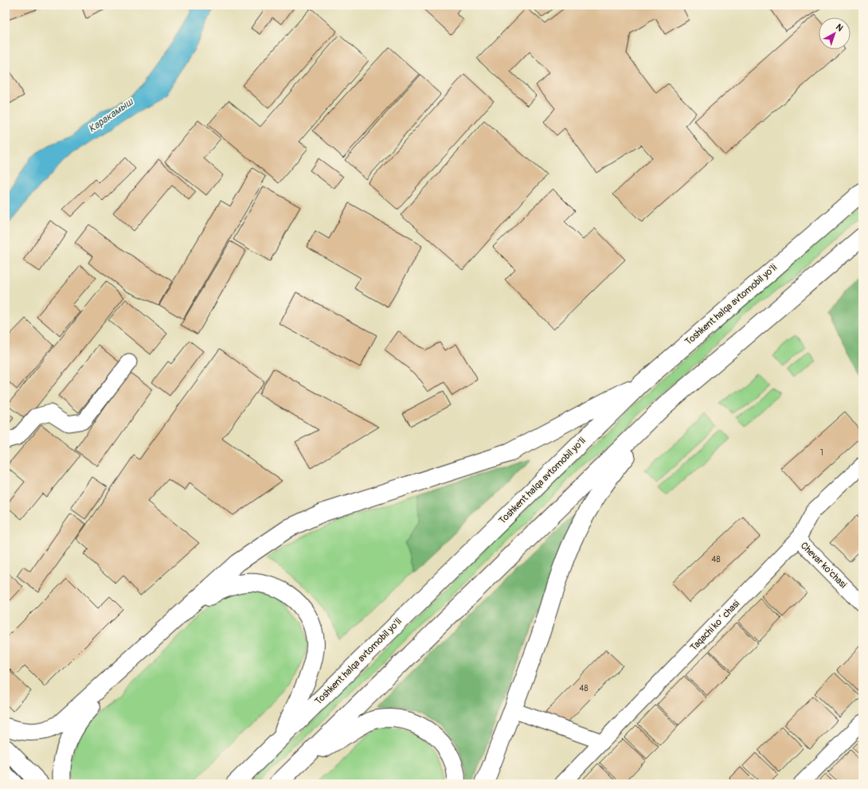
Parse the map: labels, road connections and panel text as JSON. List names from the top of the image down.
{
  "streets": {
    "main road": ["Toshkent halqa avtomobil yo'li"],
    "street": ["Chevar ko'chasi", "Taqachi koʻchasi"]
  },
  "crossings": [
    ["Chevar ko'chasi", "Taqachi koʻchasi"]
  ],
  "water": ["Каракамыш"],
  "house_numbers": ["1", "48", "48"],
  "north": "top right"
}
